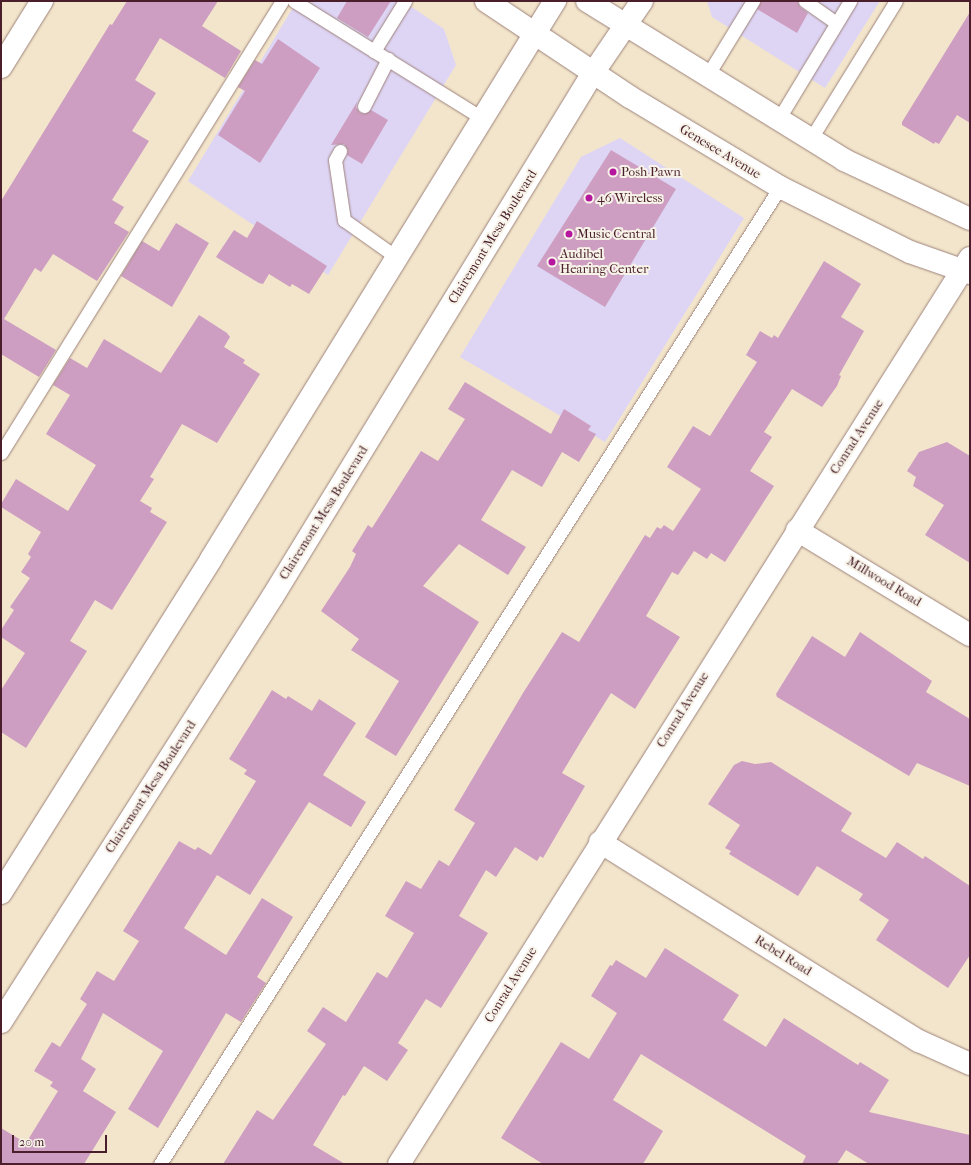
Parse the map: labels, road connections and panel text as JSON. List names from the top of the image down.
{
  "streets": {
    "main road": [
      "Genesee Avenue",
      "Clairemont Mesa Boulevard",
      "Conrad Avenue",
      "Millwood Road",
      "Rebel Road"
    ]
  },
  "crossings": [
    ["Genesee Avenue", "Clairemont Mesa Boulevard"],
    ["Genesee Avenue", "Conrad Avenue"],
    ["Conrad Avenue", "Millwood Road"],
    ["Conrad Avenue", "Rebel Road"]
  ],
  "places": [
    "Posh Pawn",
    "46 Wireless",
    "Music Central",
    "Audibel Hearing Center"
  ],
  "scale_bar": "20 m"
}
